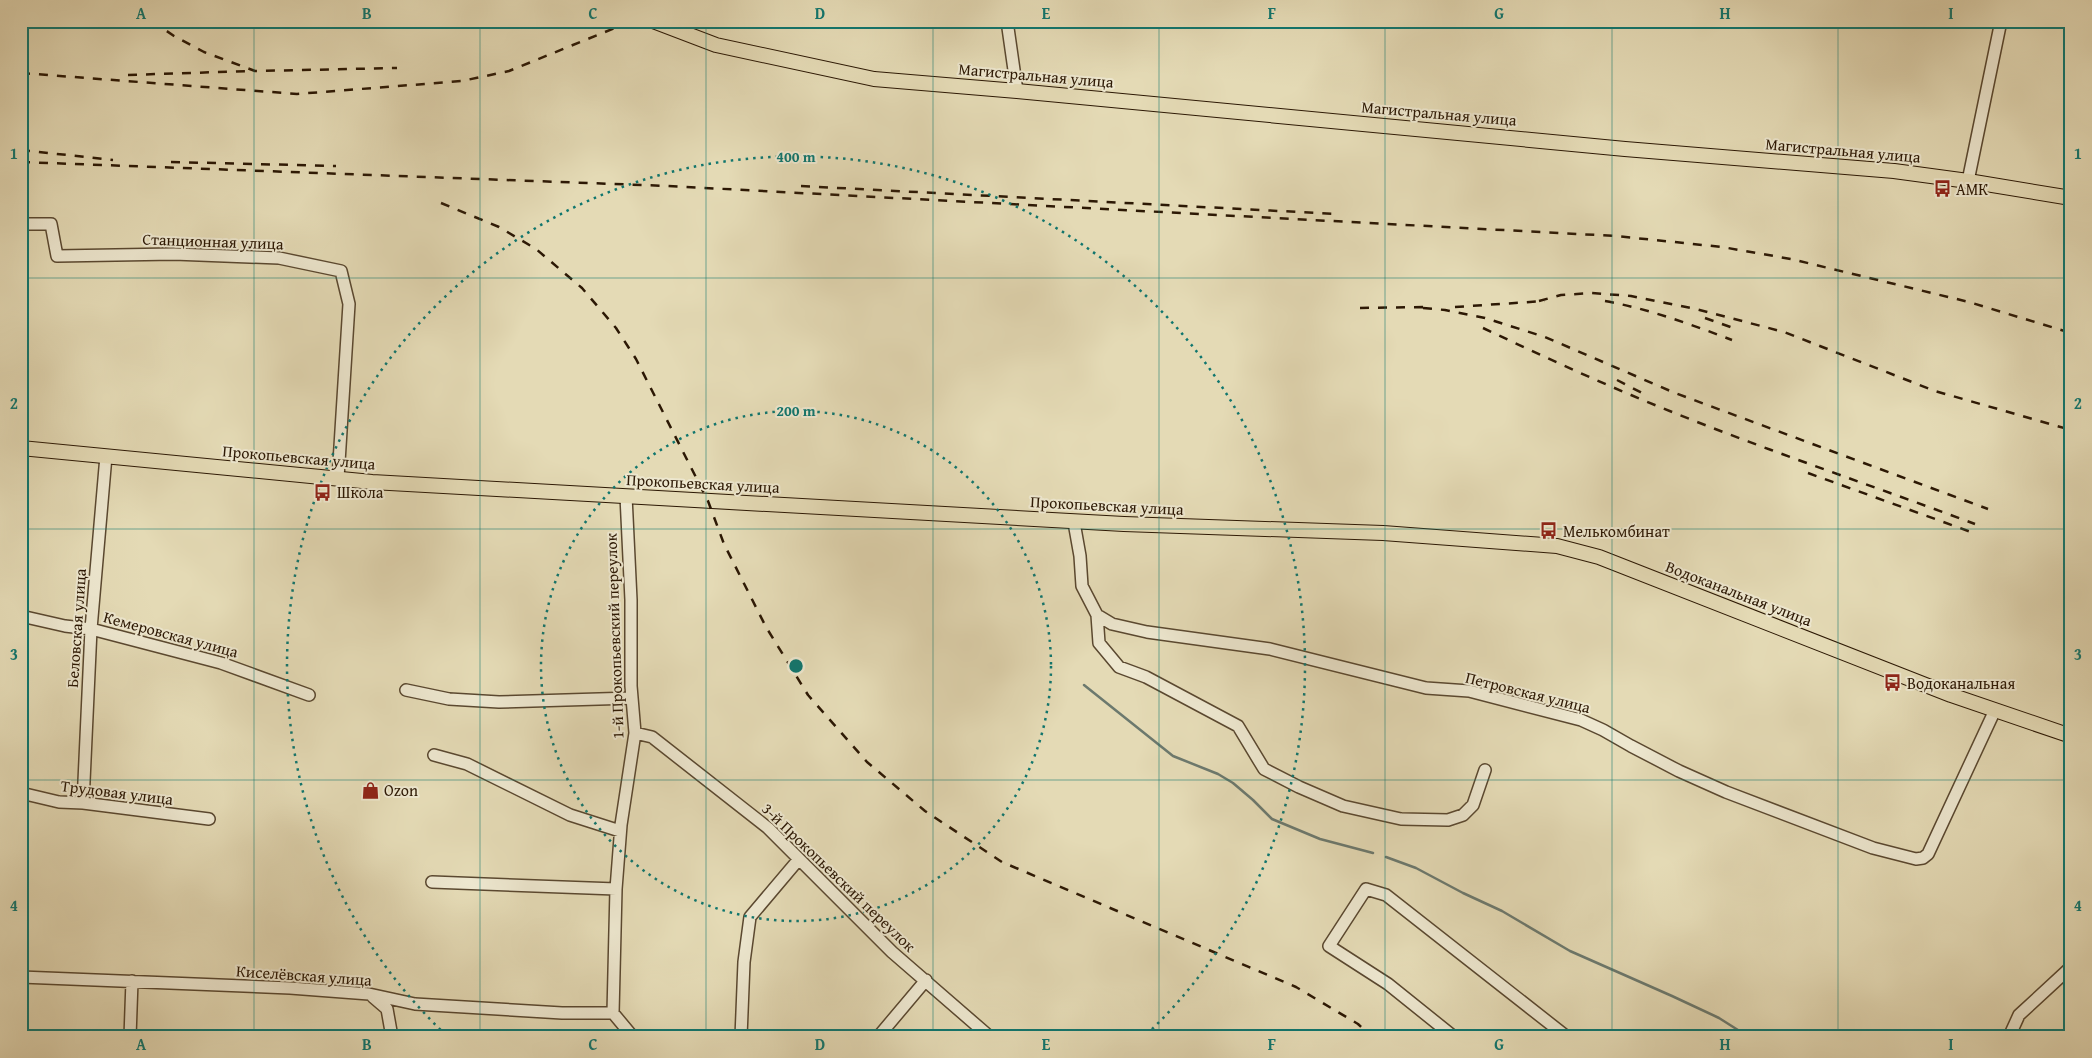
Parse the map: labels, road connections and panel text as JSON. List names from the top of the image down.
{
  "streets": {
    "main road": ["Магистральная улица", "Прокопьевская улица", "Водоканальная улица"],
    "street": [
      "Станционная улица",
      "Беловская улица",
      "Кемеровская улица",
      "1-й Прокопьевский переулок",
      "Петровская улица",
      "Трудовая улица",
      "3-й Прокопьевский переулок",
      "Киселёвская улица"
    ]
  },
  "crossings": [
    ["Станционная улица", "Прокопьевская улица"],
    ["Прокопьевская улица", "Водоканальная улица"],
    ["Прокопьевская улица", "Беловская улица"],
    ["Прокопьевская улица", "1-й Прокопьевский переулок"],
    ["Водоканальная улица", "Петровская улица"],
    ["Беловская улица", "Кемеровская улица"],
    ["Беловская улица", "Трудовая улица"],
    ["1-й Прокопьевский переулок", "3-й Прокопьевский переулок"],
    ["1-й Прокопьевский переулок", "Киселёвская улица"]
  ],
  "places": {
    "bus stop": [
      "АМК",
      "Школа",
      "Мелькомбинат",
      "Водоканальная"
    ],
    "shop": ["Ozon"]
  },
  "grid": {
    "columns": [
      "A",
      "B",
      "C",
      "D",
      "E",
      "F",
      "G",
      "H",
      "I"
    ],
    "rows": [
      "1",
      "2",
      "3",
      "4"
    ]
  },
  "rings": ["400 m", "200 m"]
}
